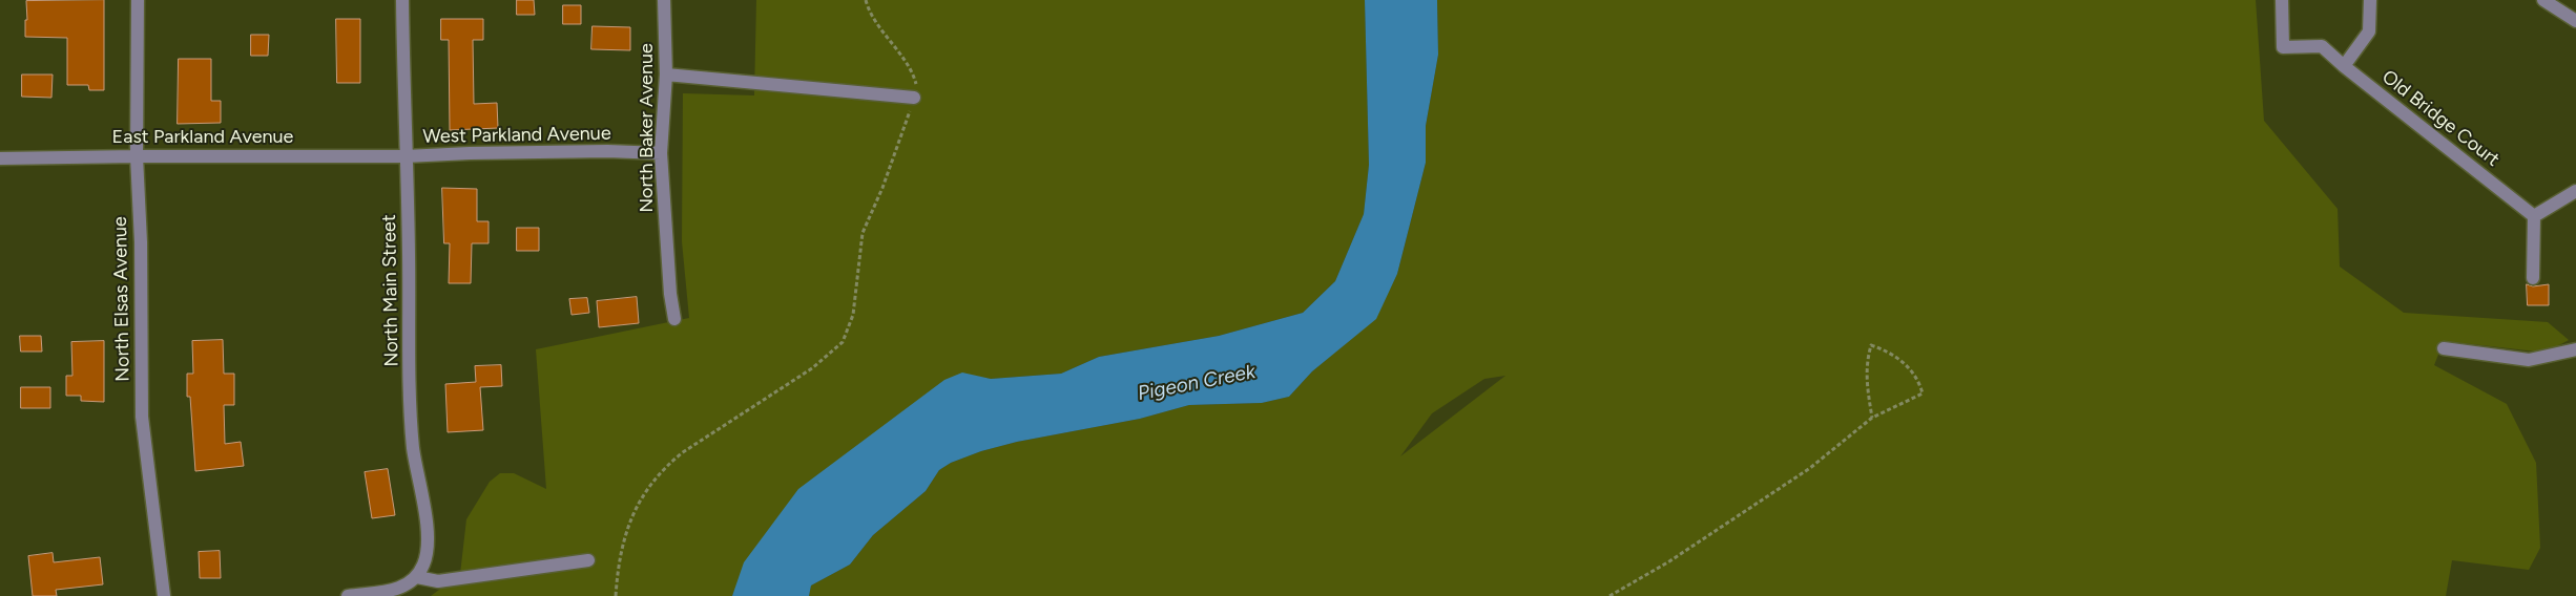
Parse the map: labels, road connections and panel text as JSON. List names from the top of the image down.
{
  "streets": {
    "street": [
      "Old Bridge Court",
      "North Baker Avenue",
      "West Parkland Avenue",
      "East Parkland Avenue",
      "North Main Street",
      "North Elsas Avenue"
    ]
  },
  "crossings": [
    ["North Baker Avenue", "West Parkland Avenue"],
    ["West Parkland Avenue", "East Parkland Avenue"],
    ["West Parkland Avenue", "North Main Street"],
    ["East Parkland Avenue", "North Main Street"],
    ["East Parkland Avenue", "North Elsas Avenue"]
  ],
  "water": ["Pigeon Creek"]
}
